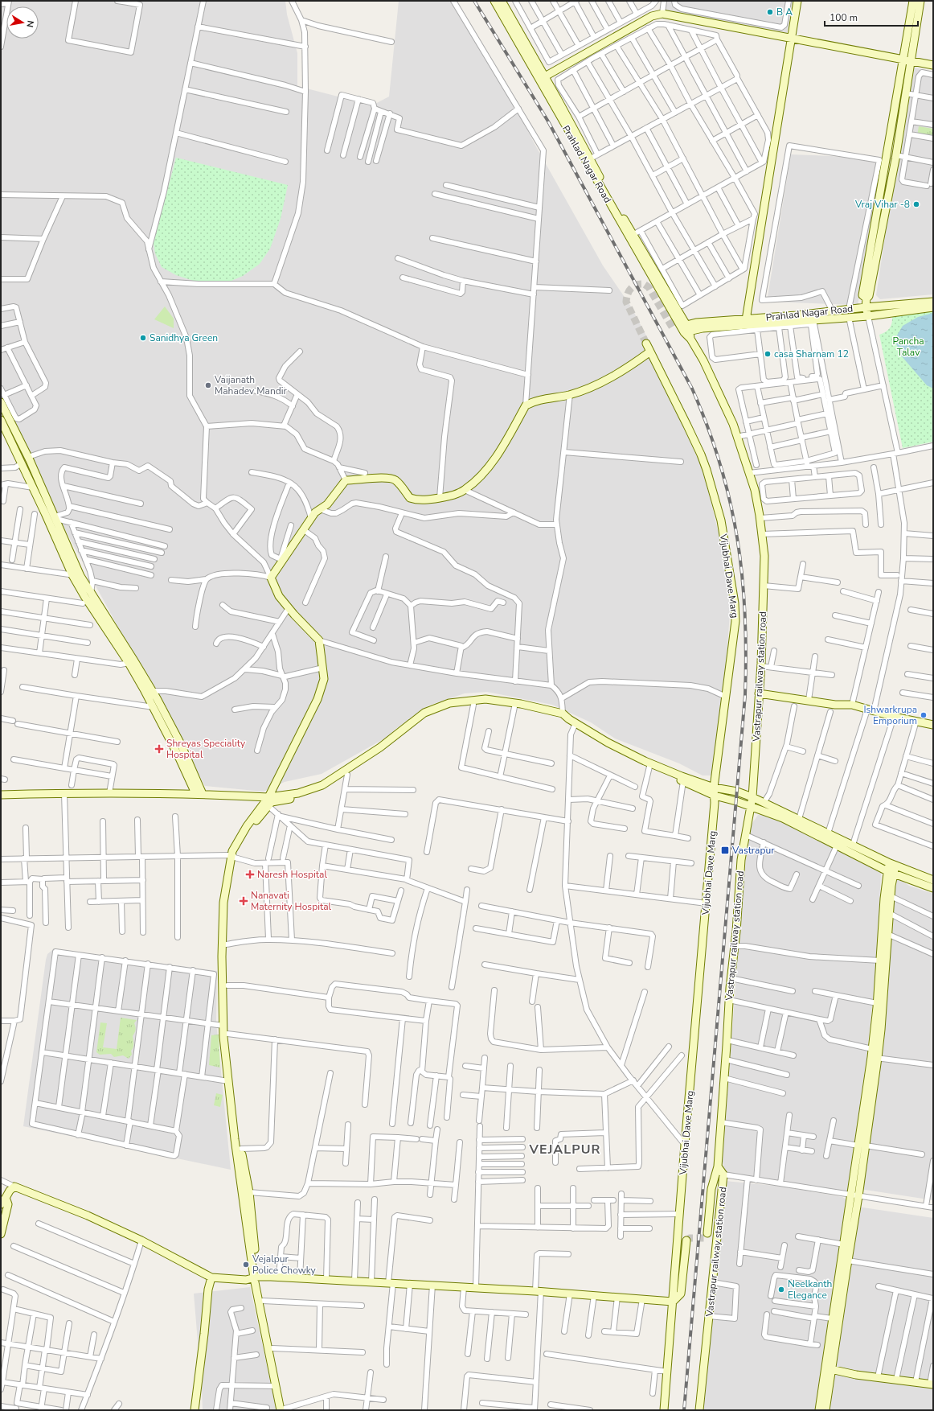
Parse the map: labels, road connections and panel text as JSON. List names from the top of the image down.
{
  "streets": {
    "street": ["Prahlad Nagar Road", "Vijubhai Dave Marg", "Vastrapur railway station road"]
  },
  "crossings": [
    ["Prahlad Nagar Road", "Vastrapur railway station road"]
  ],
  "districts": ["VEJALPUR"],
  "parks": ["Pancha Talav"],
  "places": {
    "other": [
      "B A",
      "Vraj Vihar -8",
      "Sanidhya Green",
      "casa Sharnam 12",
      "Vaijanath Mahadev Mandir",
      "Ishwarkrupa Emporium",
      "Vejalpur Police Chowky",
      "Neelkanth Elegance"
    ],
    "health": ["Shreyas Speciality Hospital", "Naresh Hospital", "Nanavati Maternity Hospital"],
    "transit": ["Vastrapur"]
  },
  "scale_bar": "100 m",
  "north": "right"
}
